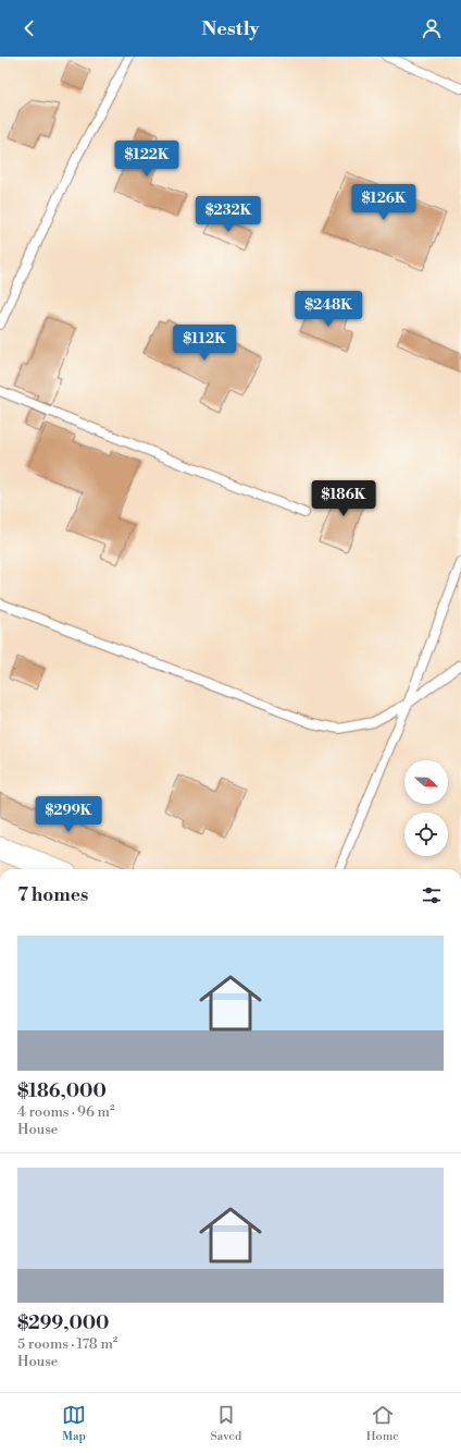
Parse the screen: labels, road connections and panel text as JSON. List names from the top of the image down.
{
  "north": "right",
  "page": {
    "header": "Nestly",
    "price": [
      "$122K",
      "$126K",
      "$232K",
      "$248K",
      "$112K",
      "$186K",
      "$299K"
    ],
    "heading": "7 homes",
    "list": [
      {
        "name": "$186,000",
        "note": "4 rooms · 96 m² · House"
      },
      {
        "name": "$299,000",
        "note": "5 rooms · 178 m² · House"
      }
    ],
    "tabs": ["Map", "Saved", "Home"]
  }
}
